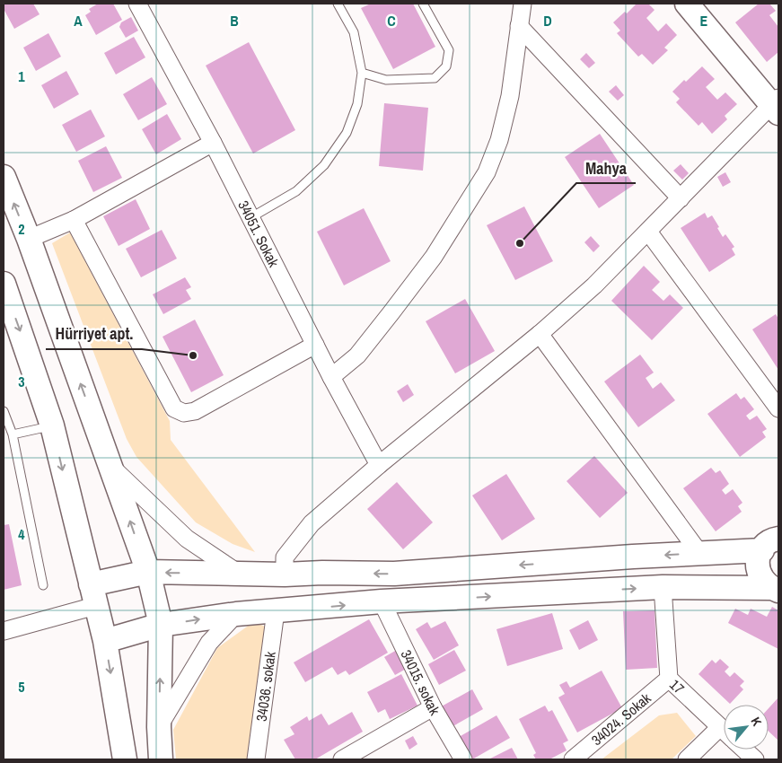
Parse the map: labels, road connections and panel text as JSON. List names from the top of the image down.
{
  "streets": {
    "street": [
      "34051. Sokak",
      "34015. sokak",
      "34036. sokak",
      "17",
      "34024. Sokak"
    ]
  },
  "crossings": [
    ["17", "34024. Sokak"]
  ],
  "places": ["Mahya", "Hürriyet apt."],
  "north": "top right",
  "grid": {
    "columns": [
      "A",
      "B",
      "C",
      "D",
      "E"
    ],
    "rows": [
      "1",
      "2",
      "3",
      "4",
      "5"
    ]
  }
}
